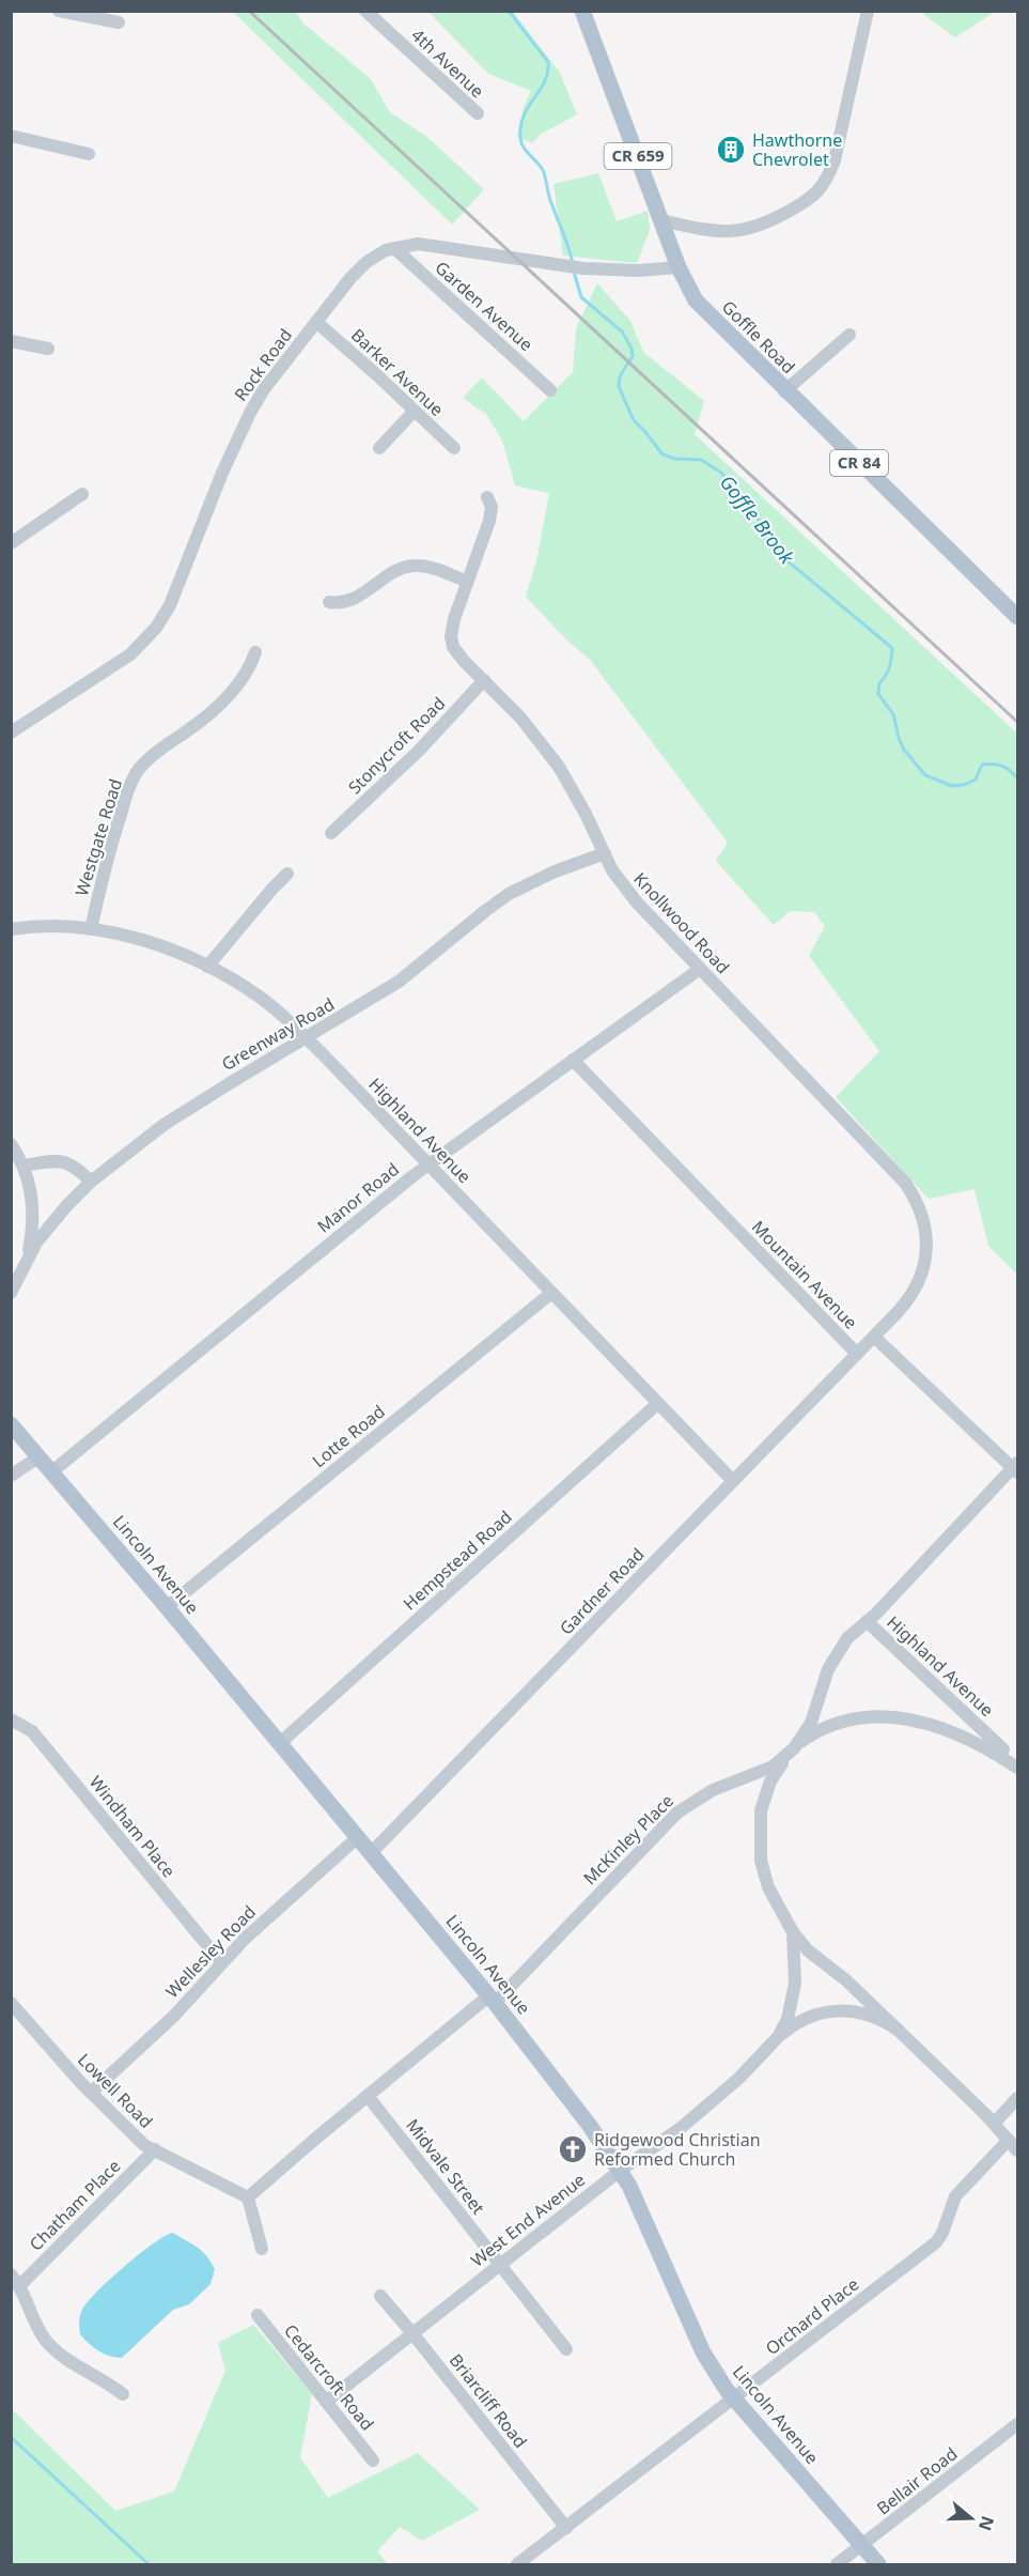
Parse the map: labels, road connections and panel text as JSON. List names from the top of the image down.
{
  "streets": {
    "main road": [
      "CR 659",
      "Goffle Road",
      "CR 84",
      "Lincoln Avenue"
    ],
    "street": [
      "4th Avenue",
      "Garden Avenue",
      "Rock Road",
      "Barker Avenue",
      "Stonycroft Road",
      "Westgate Road",
      "Knollwood Road",
      "Greenway Road",
      "Highland Avenue",
      "Manor Road",
      "Mountain Avenue",
      "Lotte Road",
      "Hempstead Road",
      "Gardner Road",
      "Windham Place",
      "McKinley Place",
      "Wellesley Road",
      "Lowell Road",
      "Midvale Street",
      "Chatham Place",
      "West End Avenue",
      "Orchard Place",
      "Cedarcroft Road",
      "Briarcliff Road",
      "Bellair Road"
    ]
  },
  "crossings": [
    ["Garden Avenue", "Rock Road"],
    ["Goffle Road", "Rock Road"],
    ["Rock Road", "Barker Avenue"],
    ["Stonycroft Road", "Knollwood Road"],
    ["Westgate Road", "Highland Avenue"],
    ["Knollwood Road", "Greenway Road"],
    ["Knollwood Road", "Manor Road"],
    ["Knollwood Road", "Mountain Avenue"],
    ["Greenway Road", "Highland Avenue"],
    ["Highland Avenue", "Manor Road"],
    ["Highland Avenue", "Lotte Road"],
    ["Highland Avenue", "Hempstead Road"],
    ["Highland Avenue", "Gardner Road"],
    ["Highland Avenue", "McKinley Place"],
    ["Manor Road", "Mountain Avenue"],
    ["Manor Road", "Lincoln Avenue"],
    ["Mountain Avenue", "Gardner Road"],
    ["Mountain Avenue", "McKinley Place"],
    ["Lotte Road", "Lincoln Avenue"],
    ["Hempstead Road", "Lincoln Avenue"],
    ["Lincoln Avenue", "Gardner Road"],
    ["Lincoln Avenue", "McKinley Place"],
    ["Lincoln Avenue", "Wellesley Road"],
    ["Lincoln Avenue", "West End Avenue"],
    ["Lincoln Avenue", "Orchard Place"],
    ["Lincoln Avenue", "Bellair Road"],
    ["Windham Place", "Wellesley Road"],
    ["McKinley Place", "Lowell Road"],
    ["McKinley Place", "Midvale Street"],
    ["Wellesley Road", "Lowell Road"],
    ["Lowell Road", "Chatham Place"],
    ["Midvale Street", "West End Avenue"],
    ["West End Avenue", "Orchard Place"],
    ["West End Avenue", "Cedarcroft Road"],
    ["West End Avenue", "Briarcliff Road"],
    ["Orchard Place", "Briarcliff Road"]
  ],
  "water": ["Goffle Brook"],
  "places": {
    "building": ["Hawthorne Chevrolet"],
    "church": ["Ridgewood Christian Reformed Church"]
  },
  "north": "right"
}
